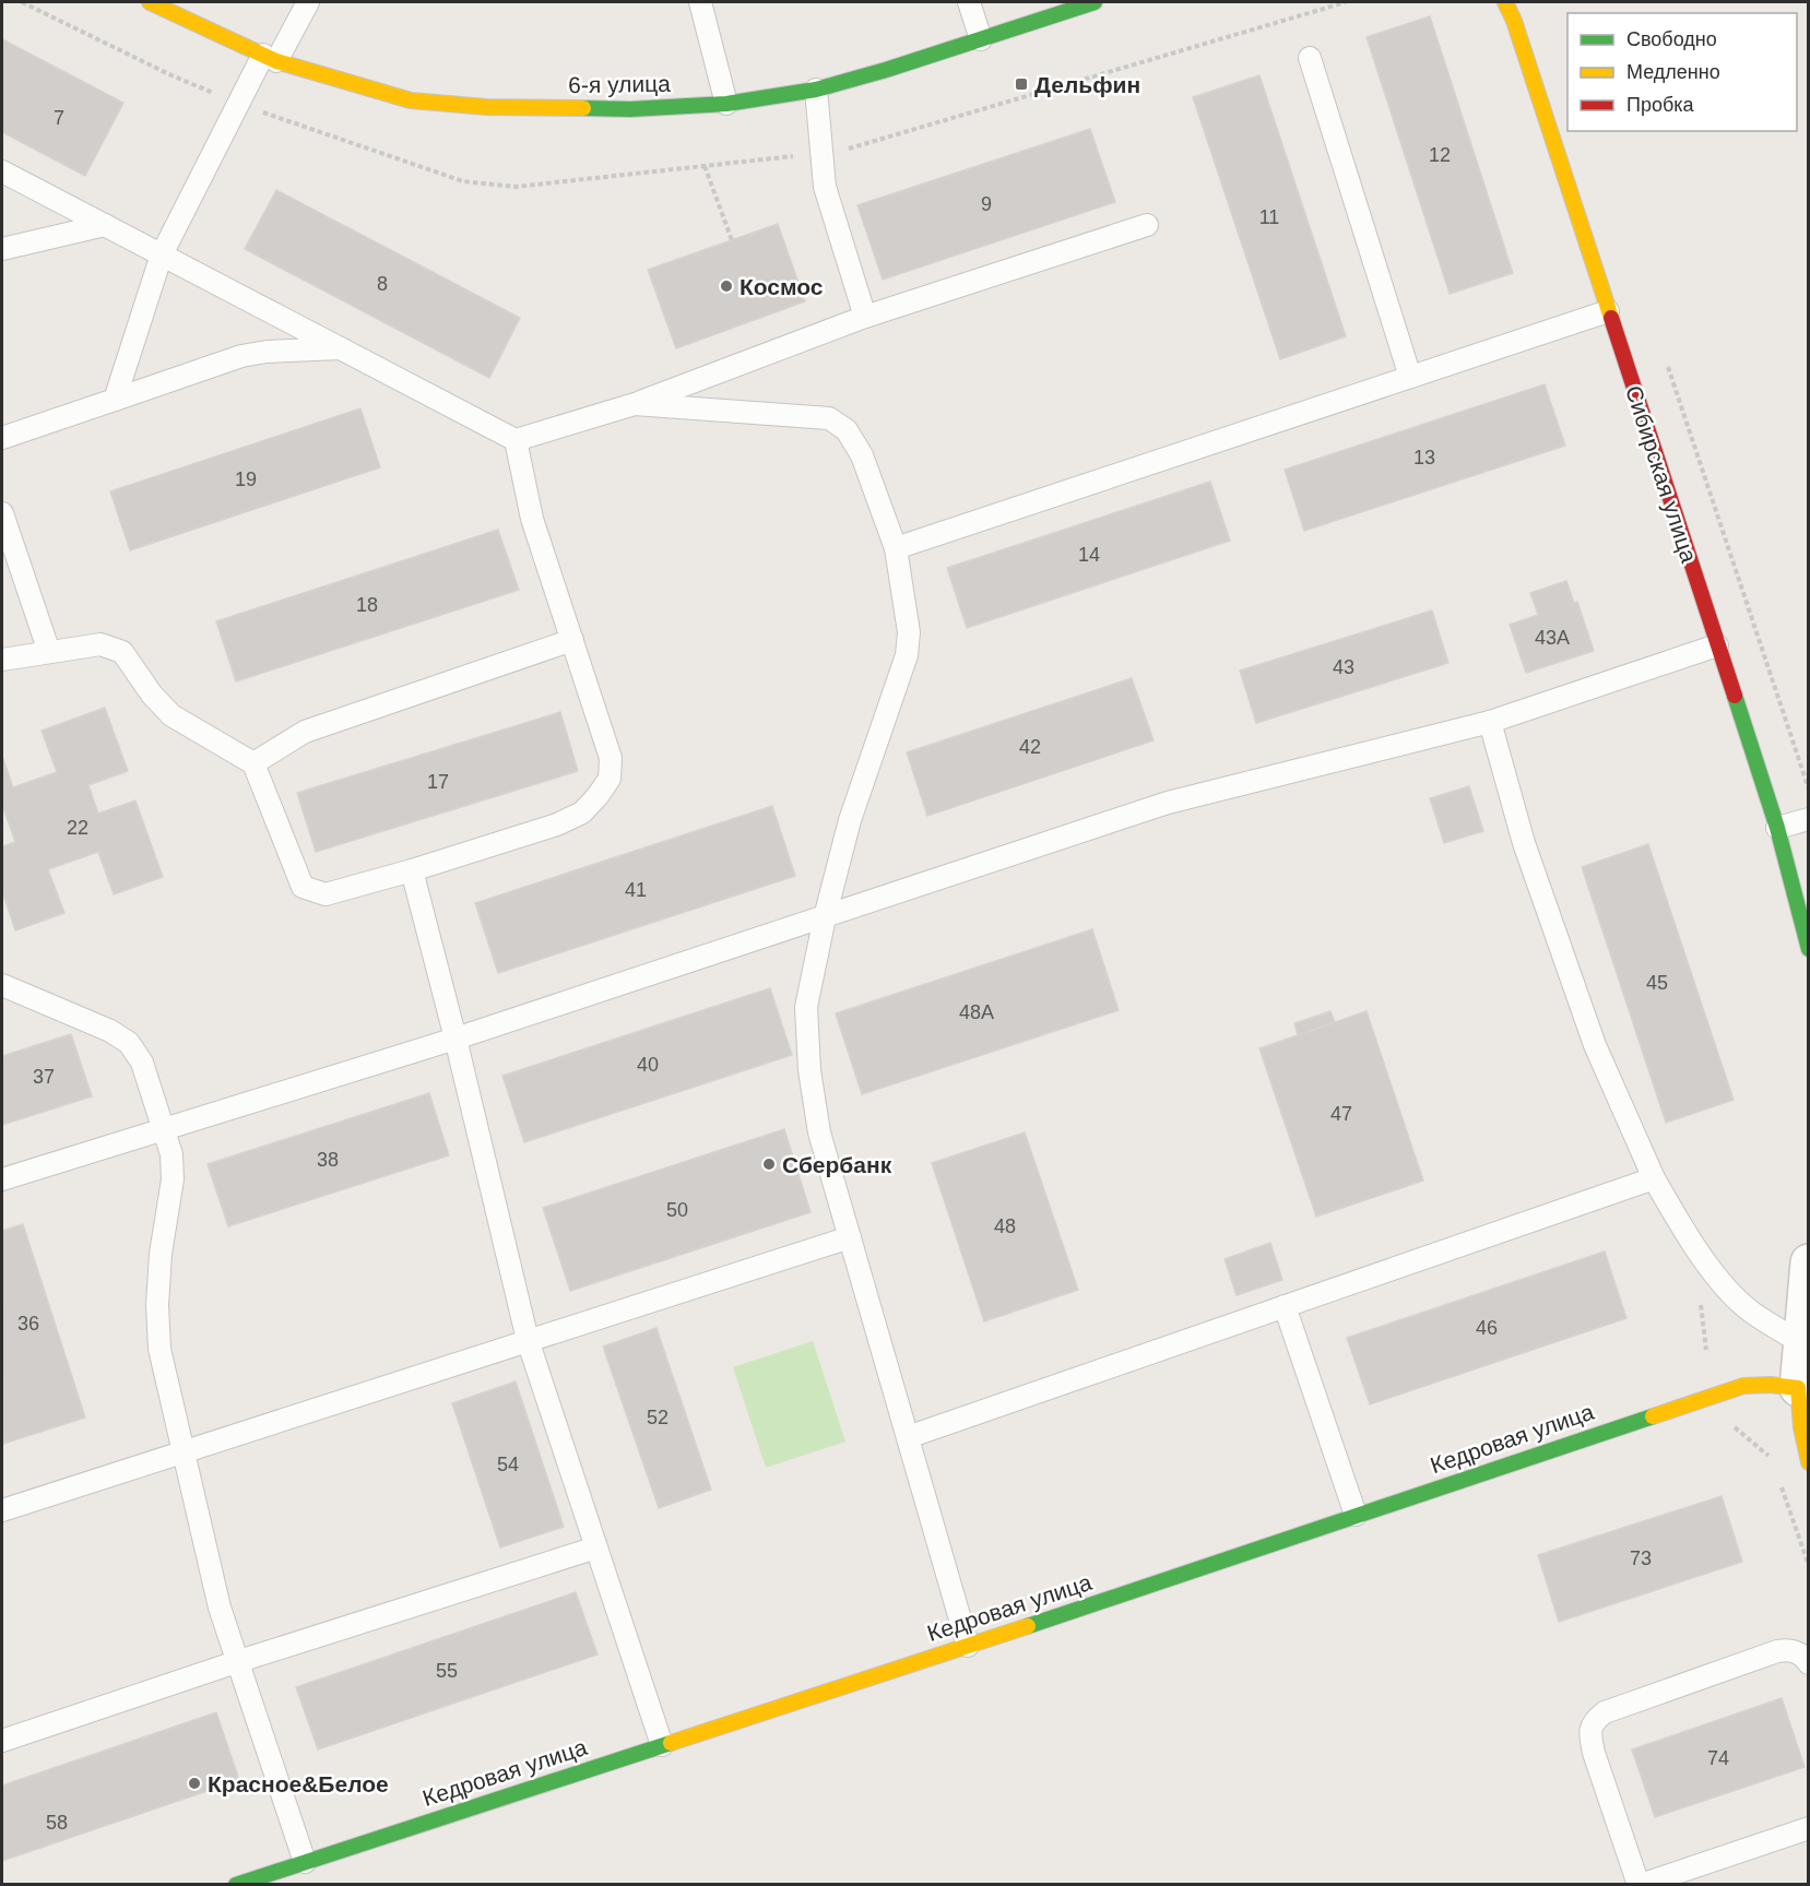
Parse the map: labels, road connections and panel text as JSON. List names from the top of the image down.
{
  "streets": {
    "street": ["6-я улица", "Сибирская улица", "Кедровая улица"]
  },
  "places": {
    "transit": ["Дельфин"],
    "other": ["Космос", "Сбербанк", "Красное&Белое"]
  },
  "house_numbers": [
    "7",
    "12",
    "9",
    "11",
    "8",
    "13",
    "19",
    "14",
    "18",
    "43А",
    "43",
    "42",
    "17",
    "22",
    "41",
    "45",
    "48А",
    "40",
    "37",
    "47",
    "38",
    "50",
    "48",
    "36",
    "46",
    "52",
    "54",
    "73",
    "55",
    "74",
    "58"
  ],
  "legend": ["Свободно", "Медленно", "Пробка"]
}
